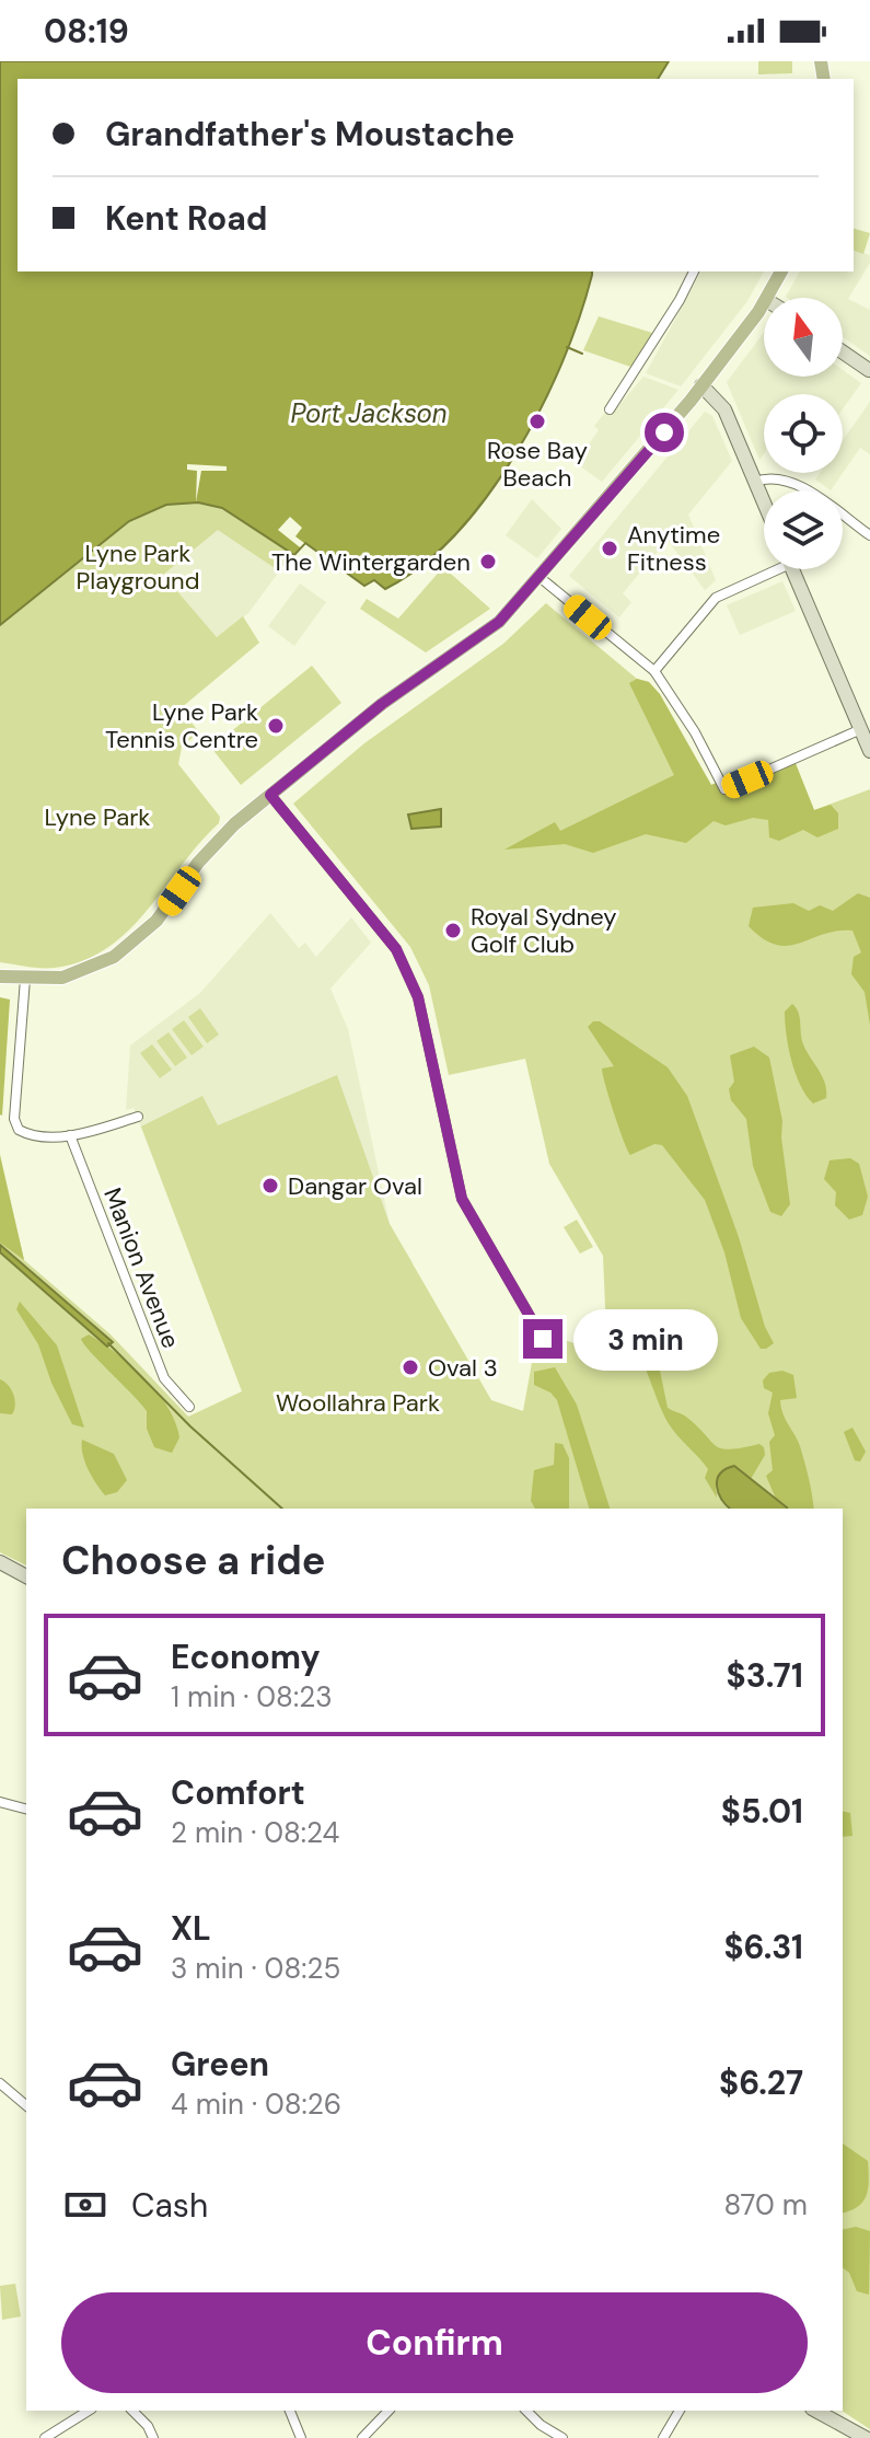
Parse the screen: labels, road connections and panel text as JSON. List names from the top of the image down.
{
  "streets": {
    "street": ["Manion Avenue"]
  },
  "water": ["Port Jackson"],
  "parks": ["Lyne Park Playground", "Lyne Park", "Woollahra Park"],
  "places": [
    "Rose Bay Beach",
    "Anytime Fitness",
    "The Wintergarden",
    "Lyne Park Tennis Centre",
    "Royal Sydney Golf Club",
    "Dangar Oval",
    "Oval 3"
  ],
  "north": "top",
  "page": {
    "status": "08:19",
    "banner": ["Grandfather's Moustache", "Kent Road"],
    "bubble": "3 min",
    "heading": "Choose a ride",
    "list": [
      {
        "name": "Economy",
        "note": "1 min · 08:23",
        "value": "$3.71"
      },
      {
        "name": "Comfort",
        "note": "2 min · 08:24",
        "value": "$5.01"
      },
      {
        "name": "XL",
        "note": "3 min · 08:25",
        "value": "$6.31"
      },
      {
        "name": "Green",
        "note": "4 min · 08:26",
        "value": "$6.27"
      }
    ],
    "pay": ["Cash", "870 m"],
    "buttons": "Confirm"
  }
}
